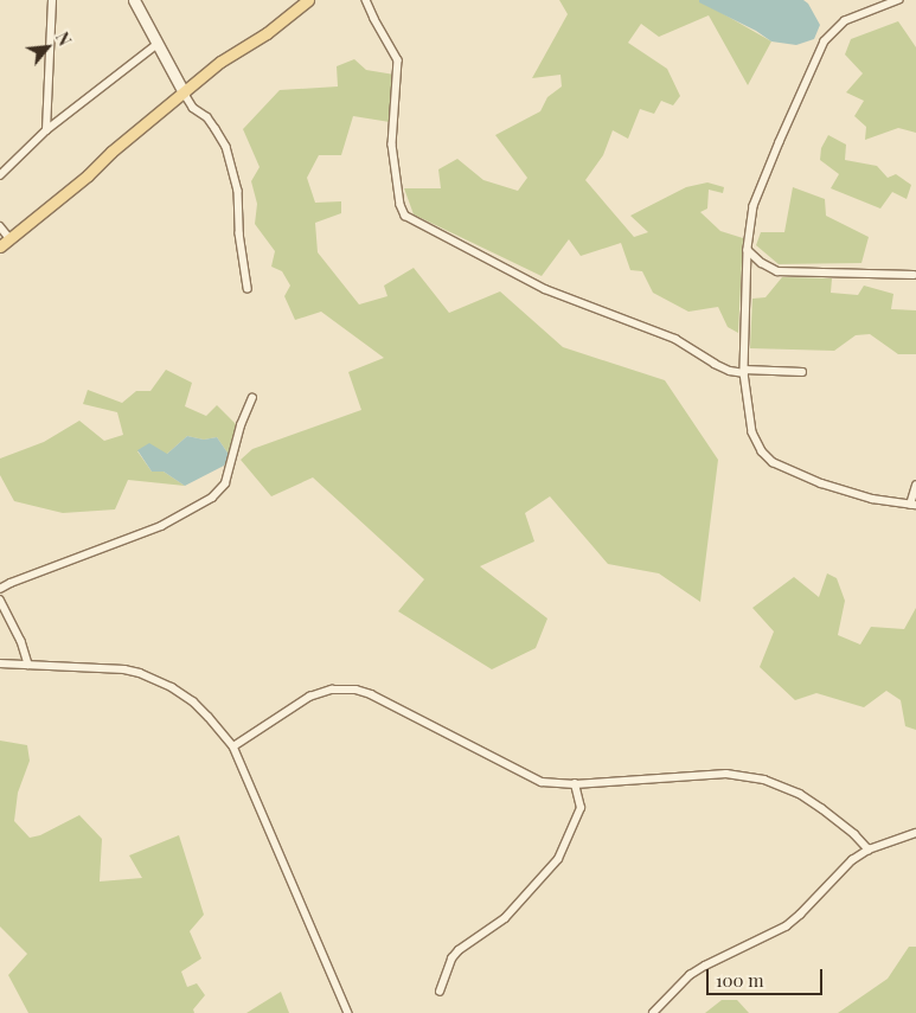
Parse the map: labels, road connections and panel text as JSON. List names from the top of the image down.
{
  "scale_bar": "100 m",
  "north": "top right"
}
